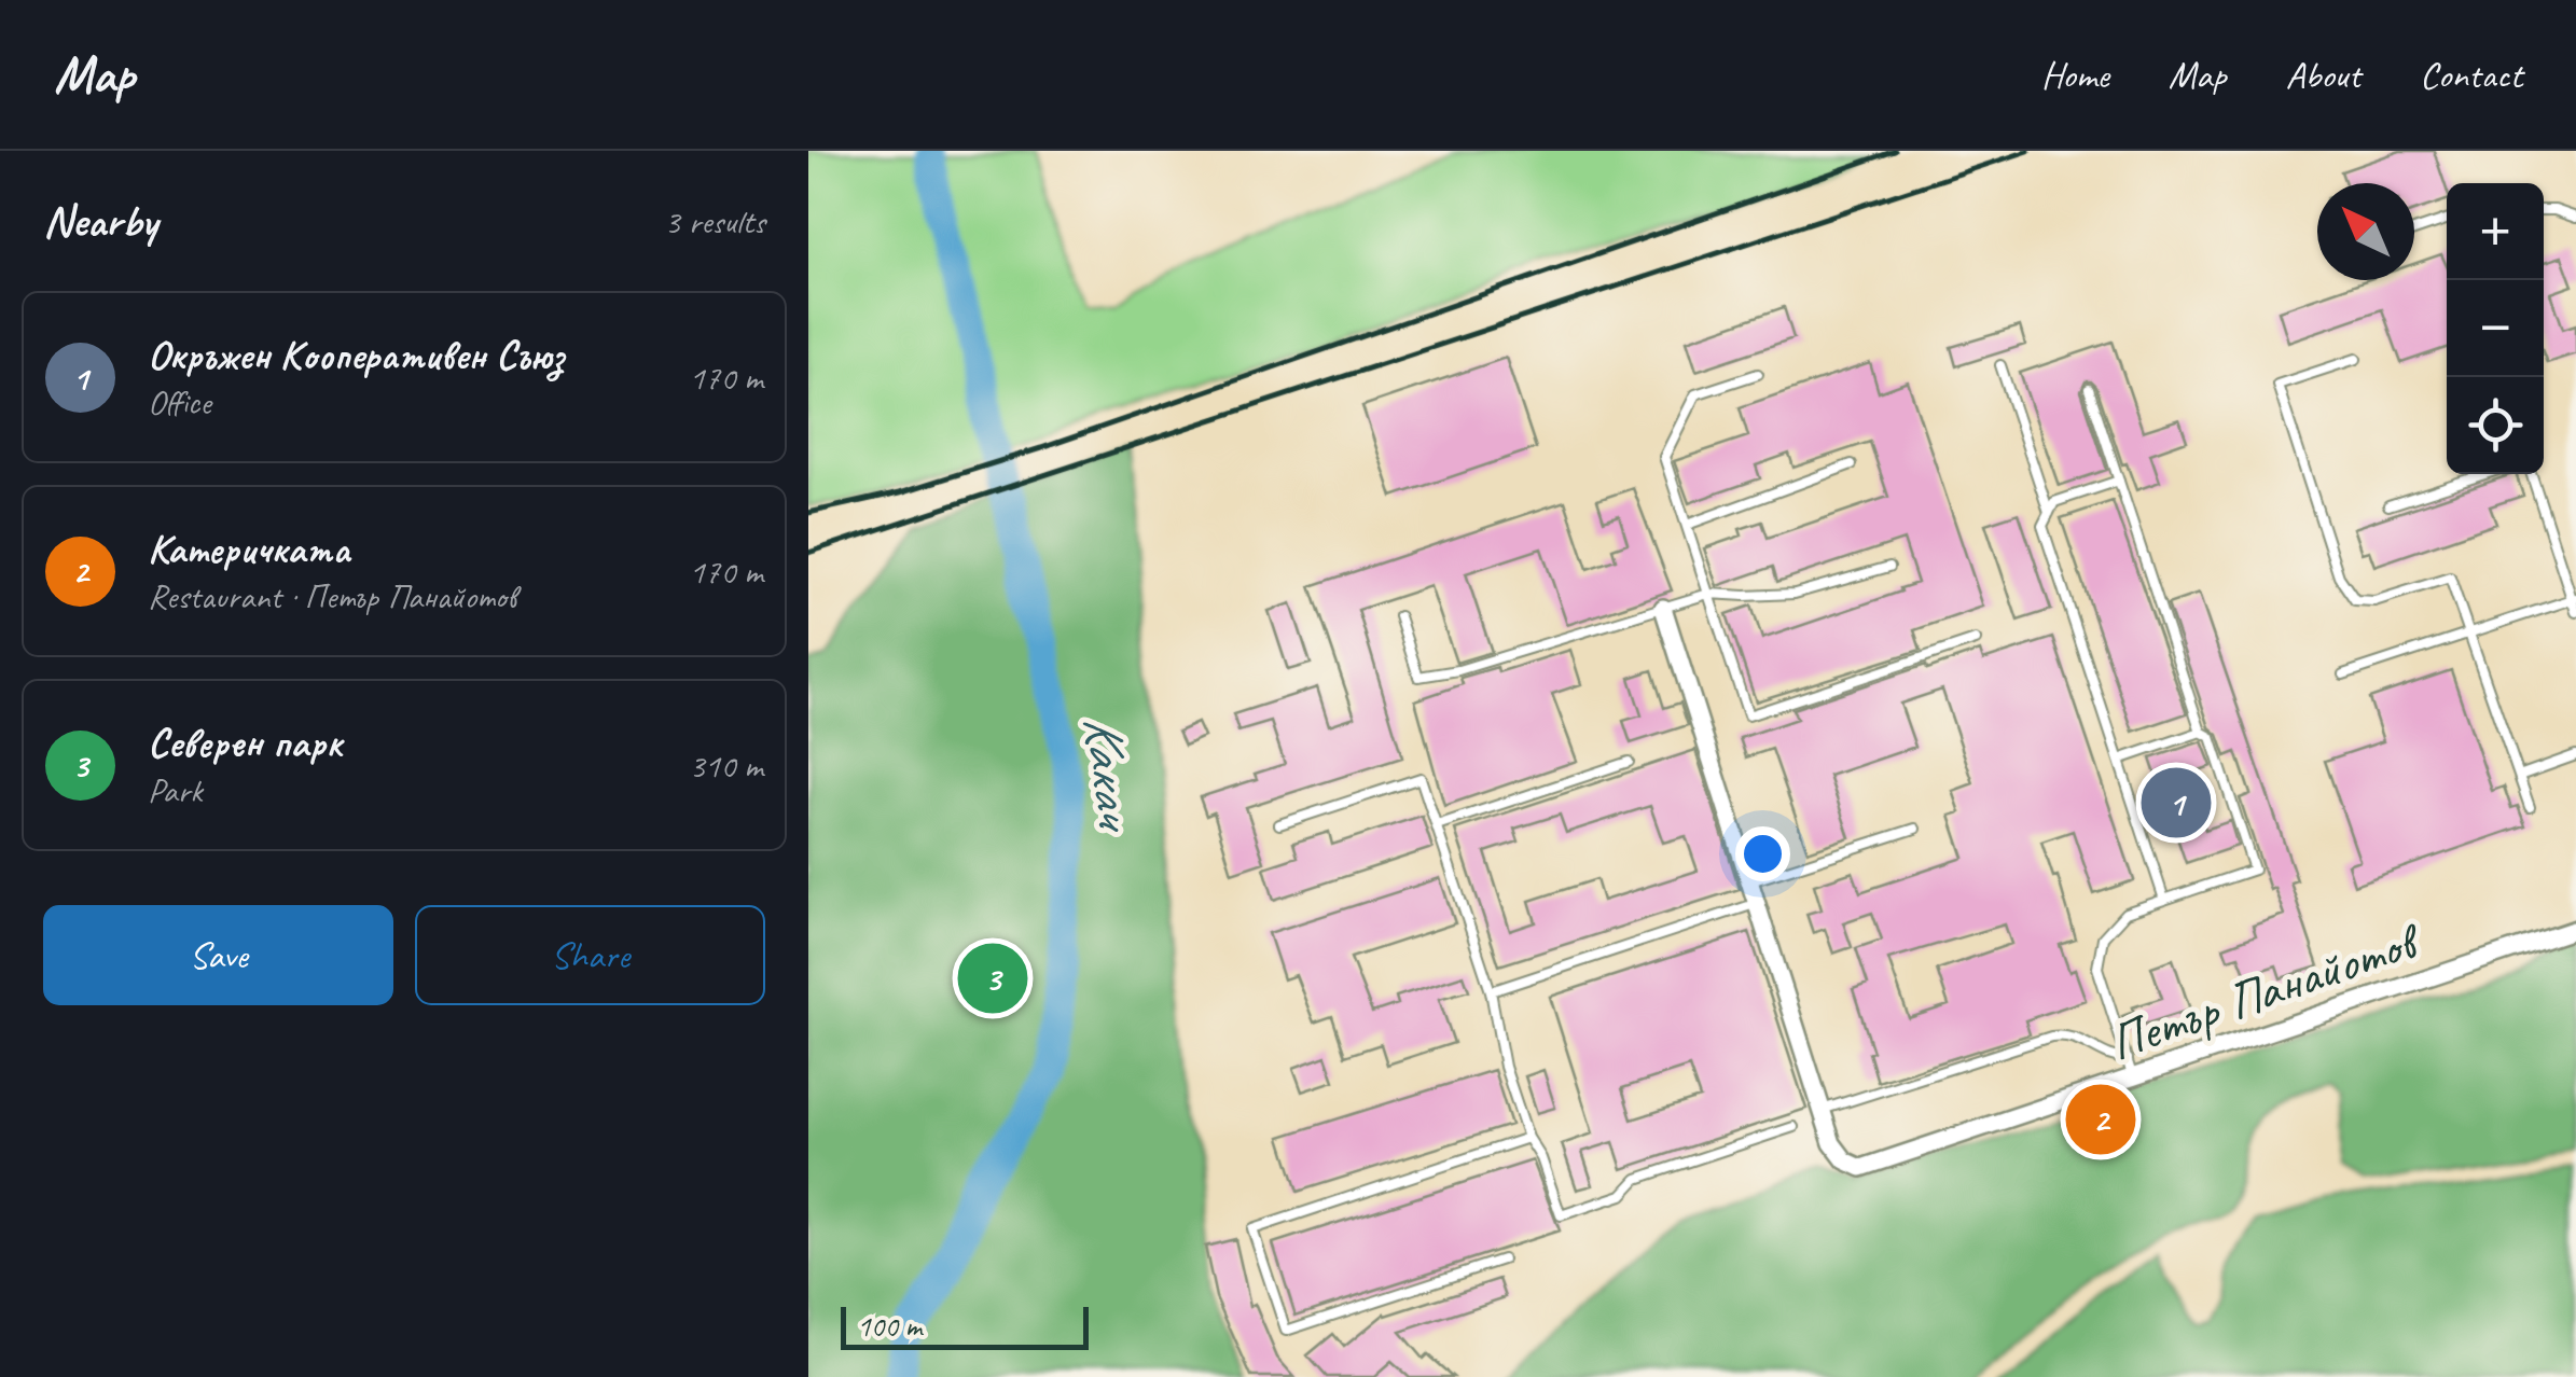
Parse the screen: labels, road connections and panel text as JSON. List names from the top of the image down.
{
  "streets": {
    "street": ["Петър Панайотов"]
  },
  "water": ["Какач"],
  "scale_bar": "100 m",
  "north": "top left",
  "page": {
    "header": "Map",
    "nav": [
      "Home",
      "Map",
      "About",
      "Contact"
    ],
    "heading": ["Nearby", "3 results"],
    "map_buttons": ["+", "−"],
    "list": [
      {
        "mark": "1",
        "name": "Окръжен Кооперативен Съюз",
        "note": "Office",
        "value": "170 m"
      },
      {
        "mark": "2",
        "name": "Катеричката",
        "note": "Restaurant · Петър Панайотов",
        "value": "170 m"
      },
      {
        "mark": "3",
        "name": "Северен парк",
        "note": "Park",
        "value": "310 m"
      }
    ],
    "pins": ["1", "3", "2"],
    "buttons": ["Save", "Share"],
    "scale": "100 m"
  }
}
